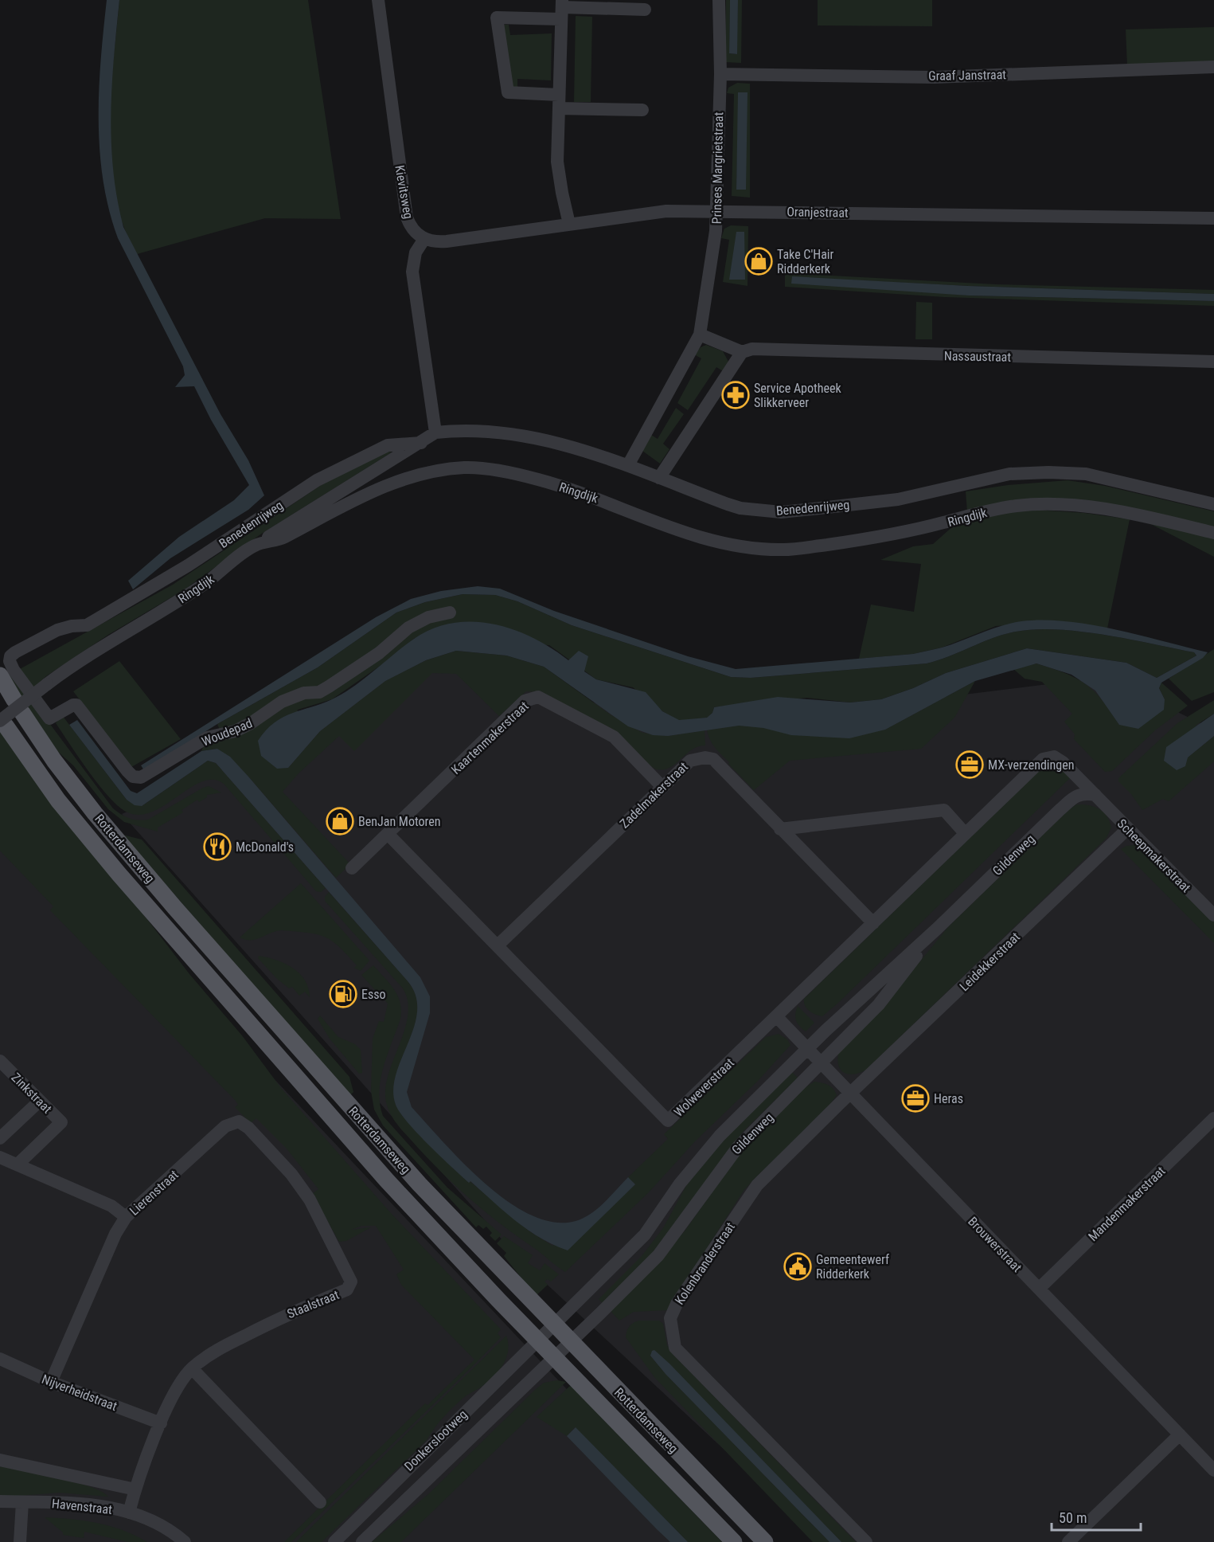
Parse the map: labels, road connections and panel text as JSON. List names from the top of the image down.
{
  "streets": {
    "main road": ["Rotterdamseweg"],
    "street": [
      "Graaf Janstraat",
      "Prinses Margrietstraat",
      "Kievitsweg",
      "Oranjestraat",
      "Nassaustraat",
      "Ringdijk",
      "Benedenrijweg",
      "Woudepad",
      "Kaartenmakerstraat",
      "Zadelmakerstraat",
      "Gildenweg",
      "Scheepmakerstraat",
      "Leidekkerstraat",
      "Wolweverstraat",
      "Zinkstraat",
      "Lierenstraat",
      "Mandenmakerstraat",
      "Brouwerstraat",
      "Kolenbranderstraat",
      "Staalstraat",
      "Nijverheidstraat",
      "Donkerslootweg",
      "Havenstraat"
    ]
  },
  "crossings": [
    ["Graaf Janstraat", "Prinses Margrietstraat"],
    ["Prinses Margrietstraat", "Oranjestraat"],
    ["Prinses Margrietstraat", "Benedenrijweg"],
    ["Kievitsweg", "Oranjestraat"],
    ["Ringdijk", "Benedenrijweg"],
    ["Ringdijk", "Rotterdamseweg"],
    ["Benedenrijweg", "Woudepad"],
    ["Kaartenmakerstraat", "Zadelmakerstraat"],
    ["Kaartenmakerstraat", "Wolweverstraat"],
    ["Zadelmakerstraat", "Wolweverstraat"],
    ["Rotterdamseweg", "Gildenweg"],
    ["Rotterdamseweg", "Donkerslootweg"],
    ["Gildenweg", "Scheepmakerstraat"],
    ["Gildenweg", "Wolweverstraat"],
    ["Gildenweg", "Brouwerstraat"],
    ["Gildenweg", "Donkerslootweg"],
    ["Scheepmakerstraat", "Leidekkerstraat"],
    ["Scheepmakerstraat", "Wolweverstraat"],
    ["Leidekkerstraat", "Brouwerstraat"],
    ["Leidekkerstraat", "Kolenbranderstraat"],
    ["Wolweverstraat", "Brouwerstraat"],
    ["Lierenstraat", "Staalstraat"],
    ["Lierenstraat", "Nijverheidstraat"],
    ["Mandenmakerstraat", "Brouwerstraat"],
    ["Brouwerstraat", "Kolenbranderstraat"],
    ["Staalstraat", "Nijverheidstraat"],
    ["Staalstraat", "Havenstraat"]
  ],
  "places": {
    "shop": ["Take C'Hair Ridderkerk", "BenJan Motoren"],
    "pharmacy": ["Service Apotheek Slikkerveer"],
    "office": ["MX-verzendingen", "Heras"],
    "restaurant": ["McDonald's"],
    "fuel station": ["Esso"],
    "public building": ["Gemeentewerf Ridderkerk"]
  },
  "scale_bar": "50 m"
}
